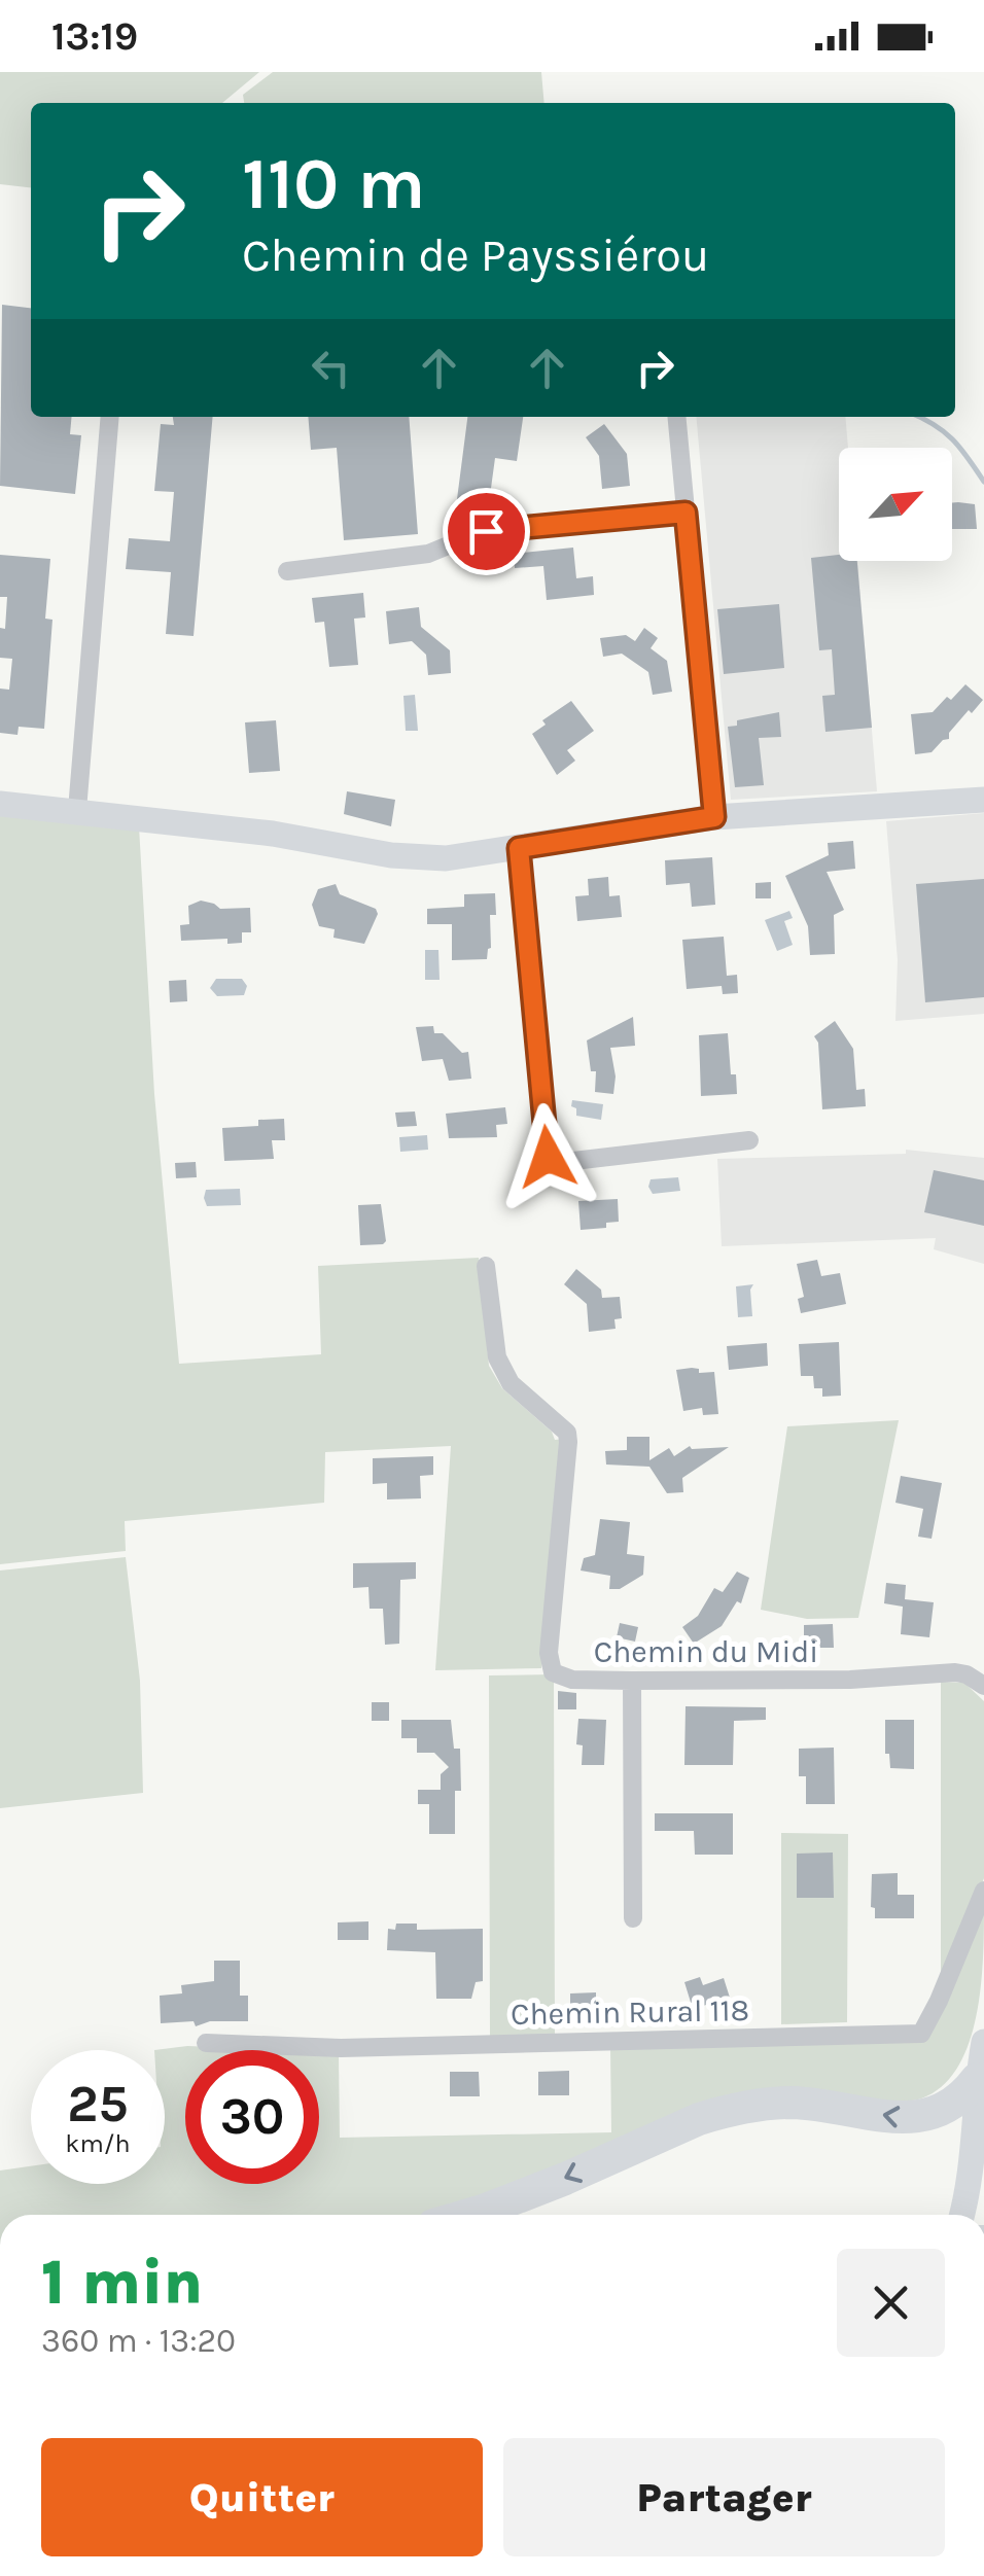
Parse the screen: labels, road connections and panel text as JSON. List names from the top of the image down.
{
  "streets": {
    "street": ["Chemin du Midi", "Chemin Rural 118"]
  },
  "north": "top right",
  "page": {
    "status": "13:19",
    "turn": ["110 m", "Chemin de Payssiérou"],
    "speed": "25 km/h",
    "limit": "30",
    "heading": ["1 min", "360 m · 13:20"],
    "buttons": ["Quitter", "Partager"]
  }
}
